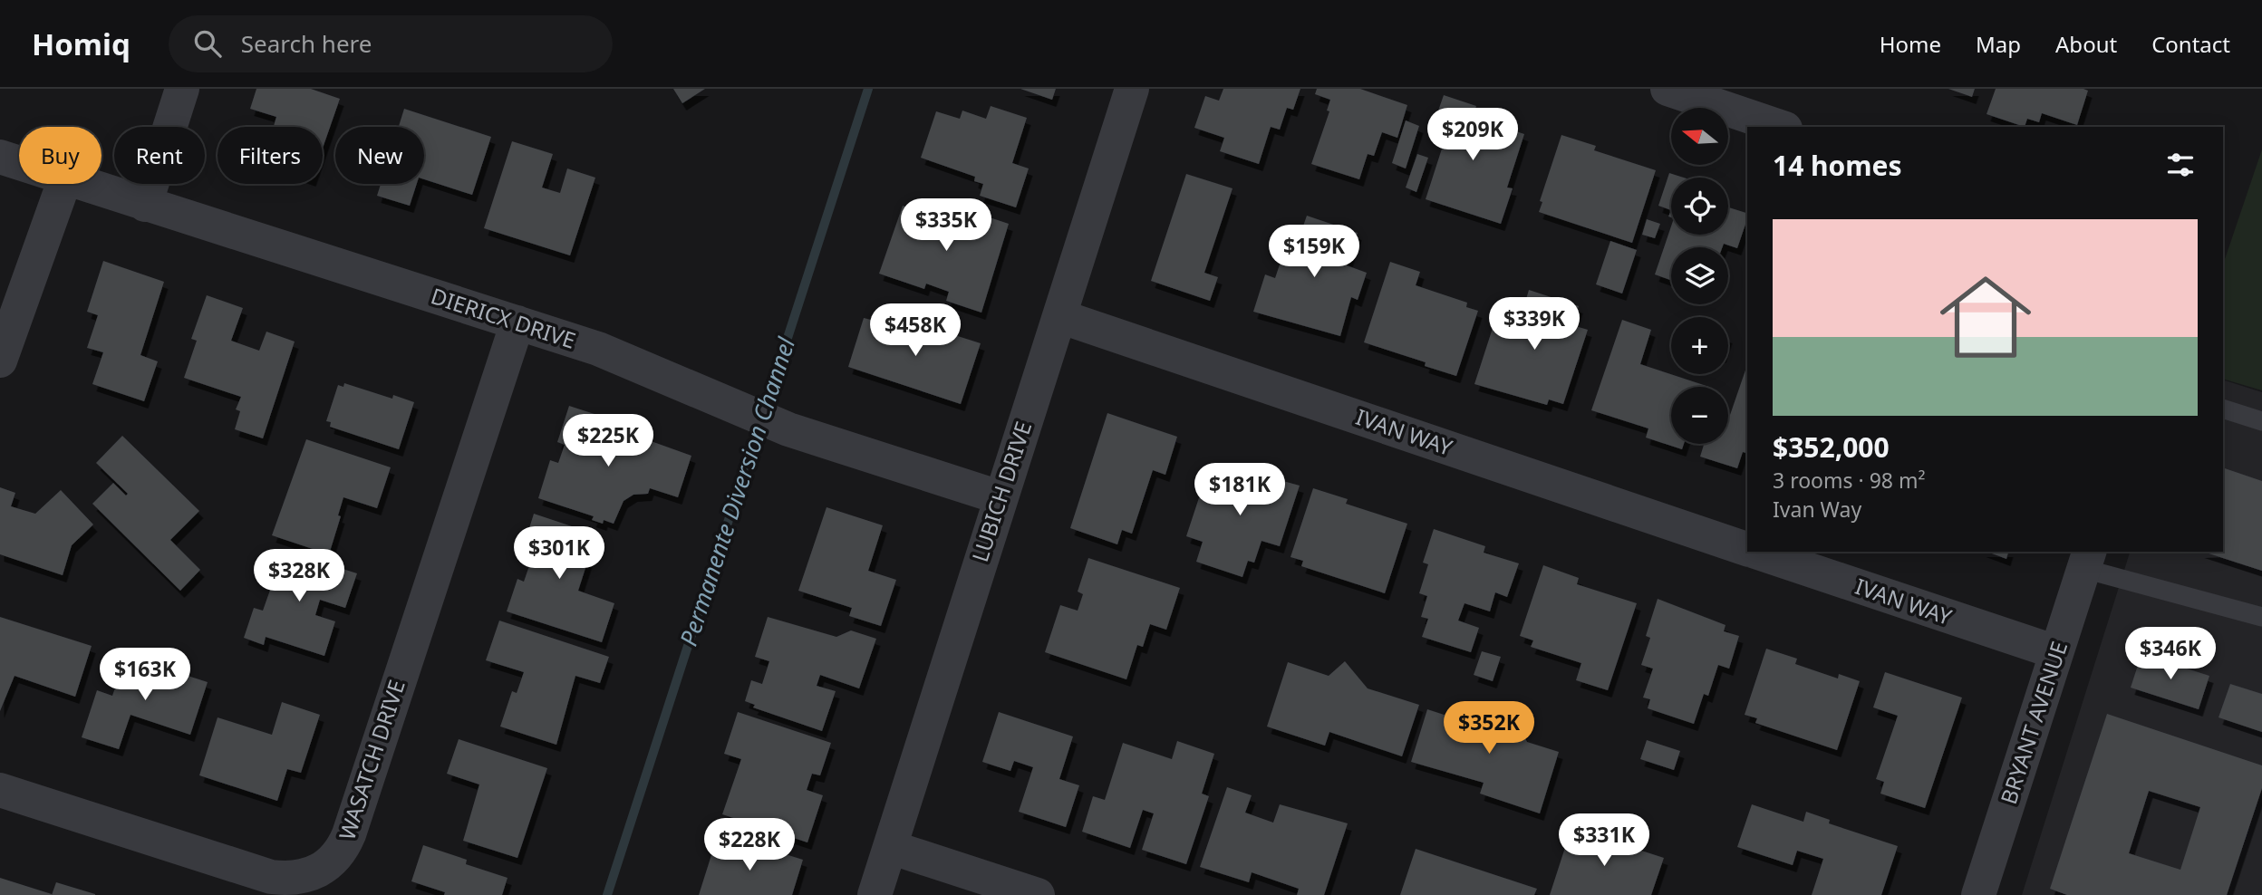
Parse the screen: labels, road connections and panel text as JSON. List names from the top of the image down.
{
  "streets": {
    "street": [
      "DIERICX DRIVE",
      "IVAN WAY",
      "LUBICH DRIVE",
      "BRYANT AVENUE",
      "WASATCH DRIVE"
    ]
  },
  "crossings": [
    ["DIERICX DRIVE", "LUBICH DRIVE"],
    ["DIERICX DRIVE", "WASATCH DRIVE"],
    ["IVAN WAY", "LUBICH DRIVE"],
    ["IVAN WAY", "BRYANT AVENUE"]
  ],
  "water": ["Permanente Diversion Channel"],
  "north": "left",
  "page": {
    "header": "Homiq",
    "search": "Search here",
    "nav": [
      "Home",
      "Map",
      "About",
      "Contact"
    ],
    "map_buttons": ["+", "−"],
    "price": [
      "$209K",
      "$335K",
      "$159K",
      "$339K",
      "$458K",
      "$225K",
      "$181K",
      "$301K",
      "$328K",
      "$346K",
      "$163K",
      "$352K",
      "$331K",
      "$228K"
    ],
    "chip": [
      "Buy",
      "Rent",
      "Filters",
      "New"
    ],
    "heading": "14 homes",
    "list": [
      {
        "name": "$352,000",
        "note": "3 rooms · 98 m² · Ivan Way"
      }
    ]
  }
}
